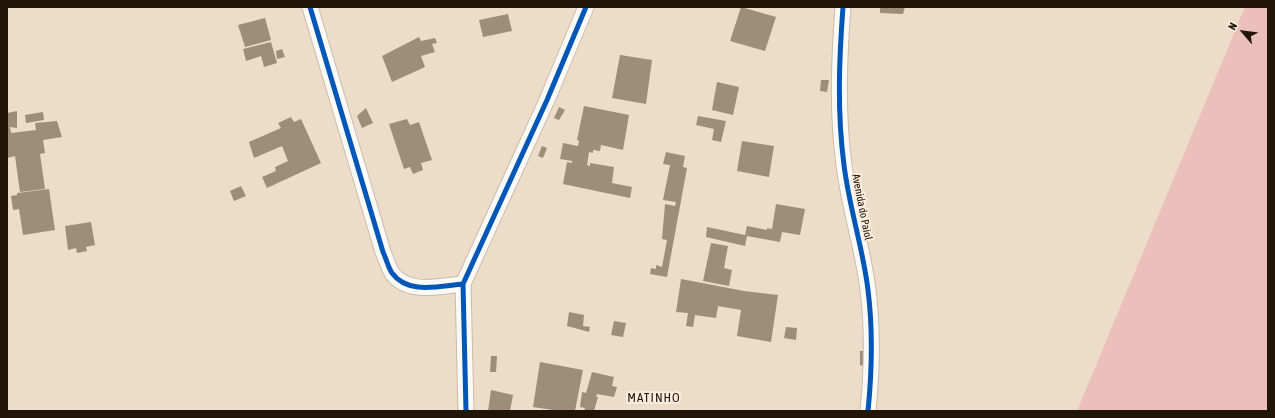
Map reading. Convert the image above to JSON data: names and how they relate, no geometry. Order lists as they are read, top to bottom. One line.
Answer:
{"streets":{"street":["Avenida do Paiol"]},"districts":["MATINHO"],"north":"top left"}
